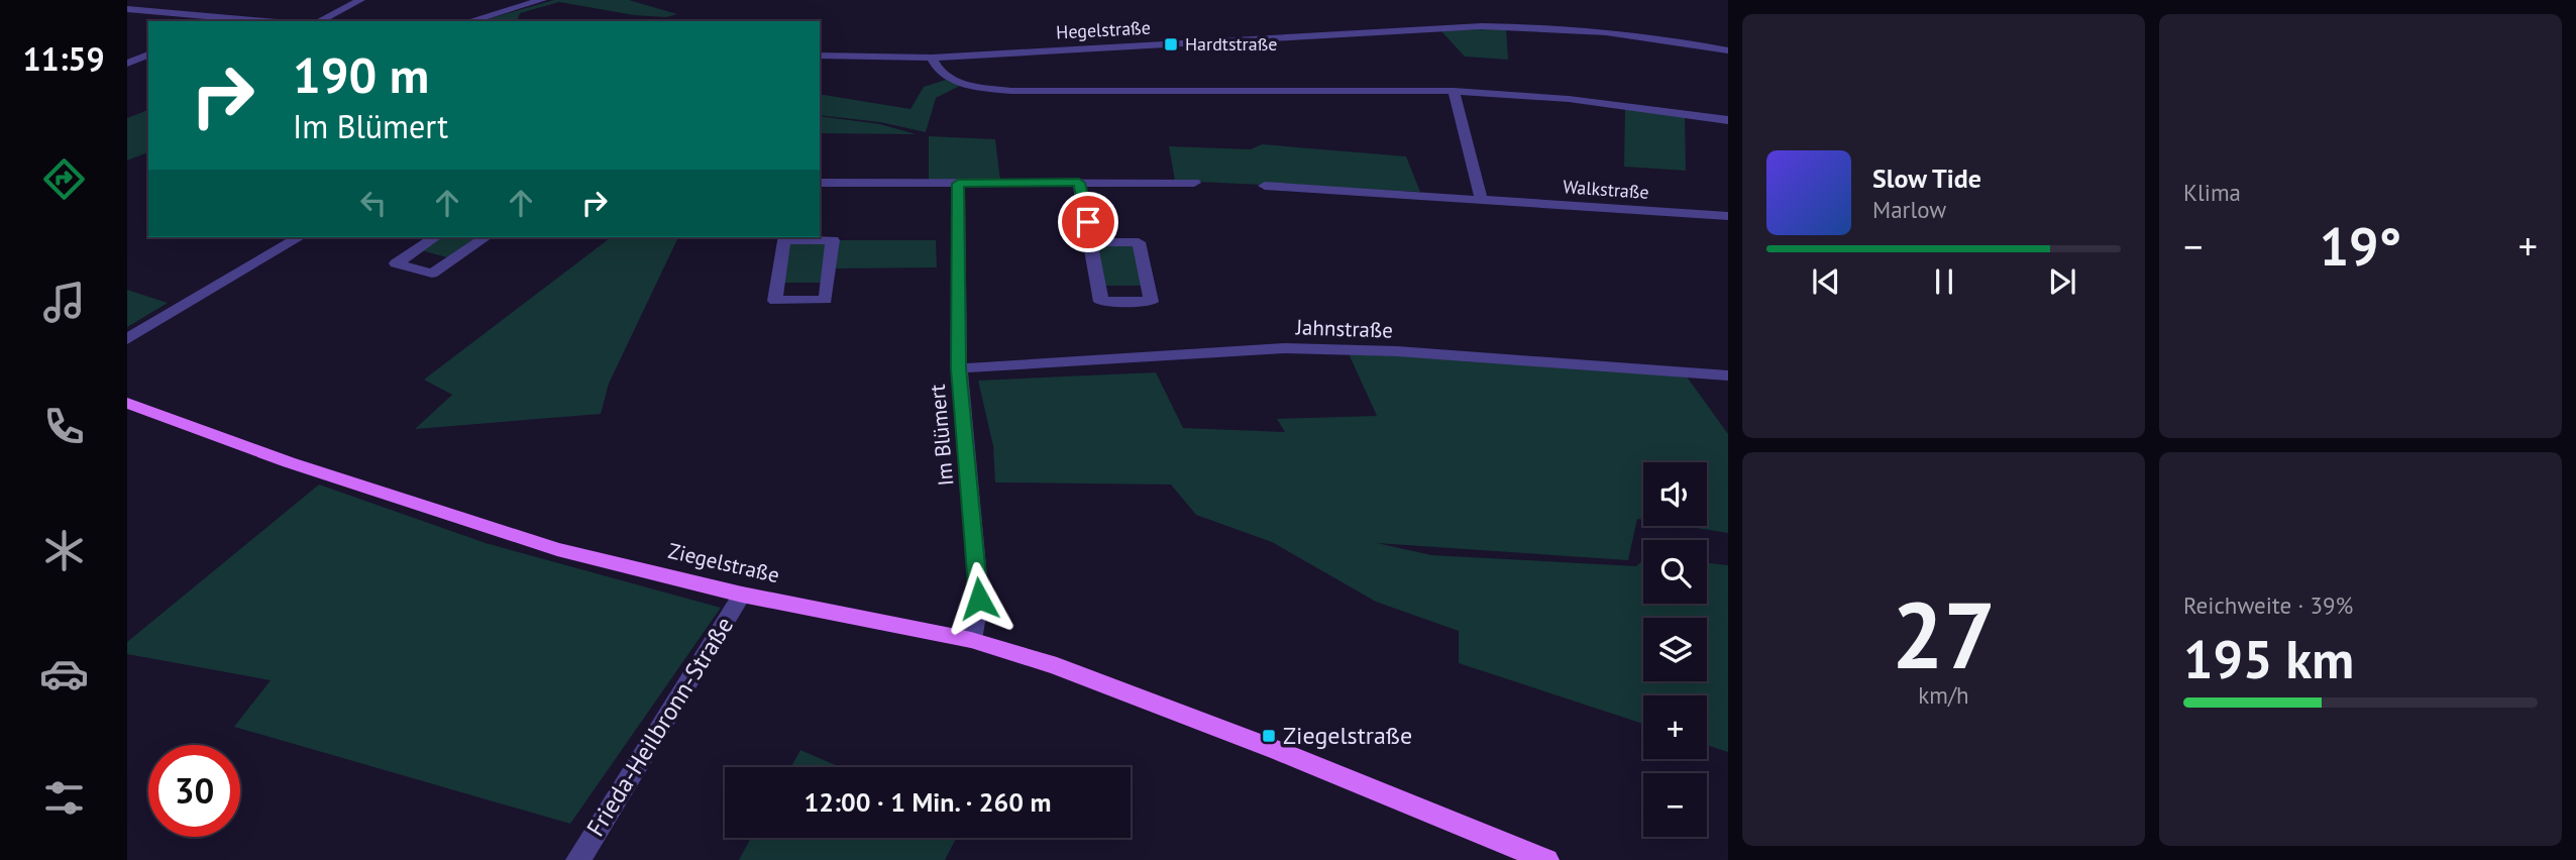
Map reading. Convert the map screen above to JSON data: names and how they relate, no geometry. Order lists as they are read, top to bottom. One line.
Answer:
{"streets":{"main road":["Ziegelstraße"],"street":["Hegelstraße","Walkstraße","Jahnstraße","Im Blümert","Frieda-Heilbronn-Straße"]},"crossings":[["Jahnstraße","Im Blümert"],["Im Blümert","Ziegelstraße"],["Ziegelstraße","Frieda-Heilbronn-Straße"]],"places":{"transit":["Hardtstraße","Ziegelstraße"]},"page":{"tabs":"11:59","tile":["Klima",["27","km/h"],["Reichweite · 39%","195 km"]],"turn":["190 m","Im Blümert"],"song":["Slow Tide","Marlow"],"heat":["−","19°","+"],"map_buttons":["+","−"],"limit":"30","trip":"12:00 · 1 Min. · 260 m"}}
